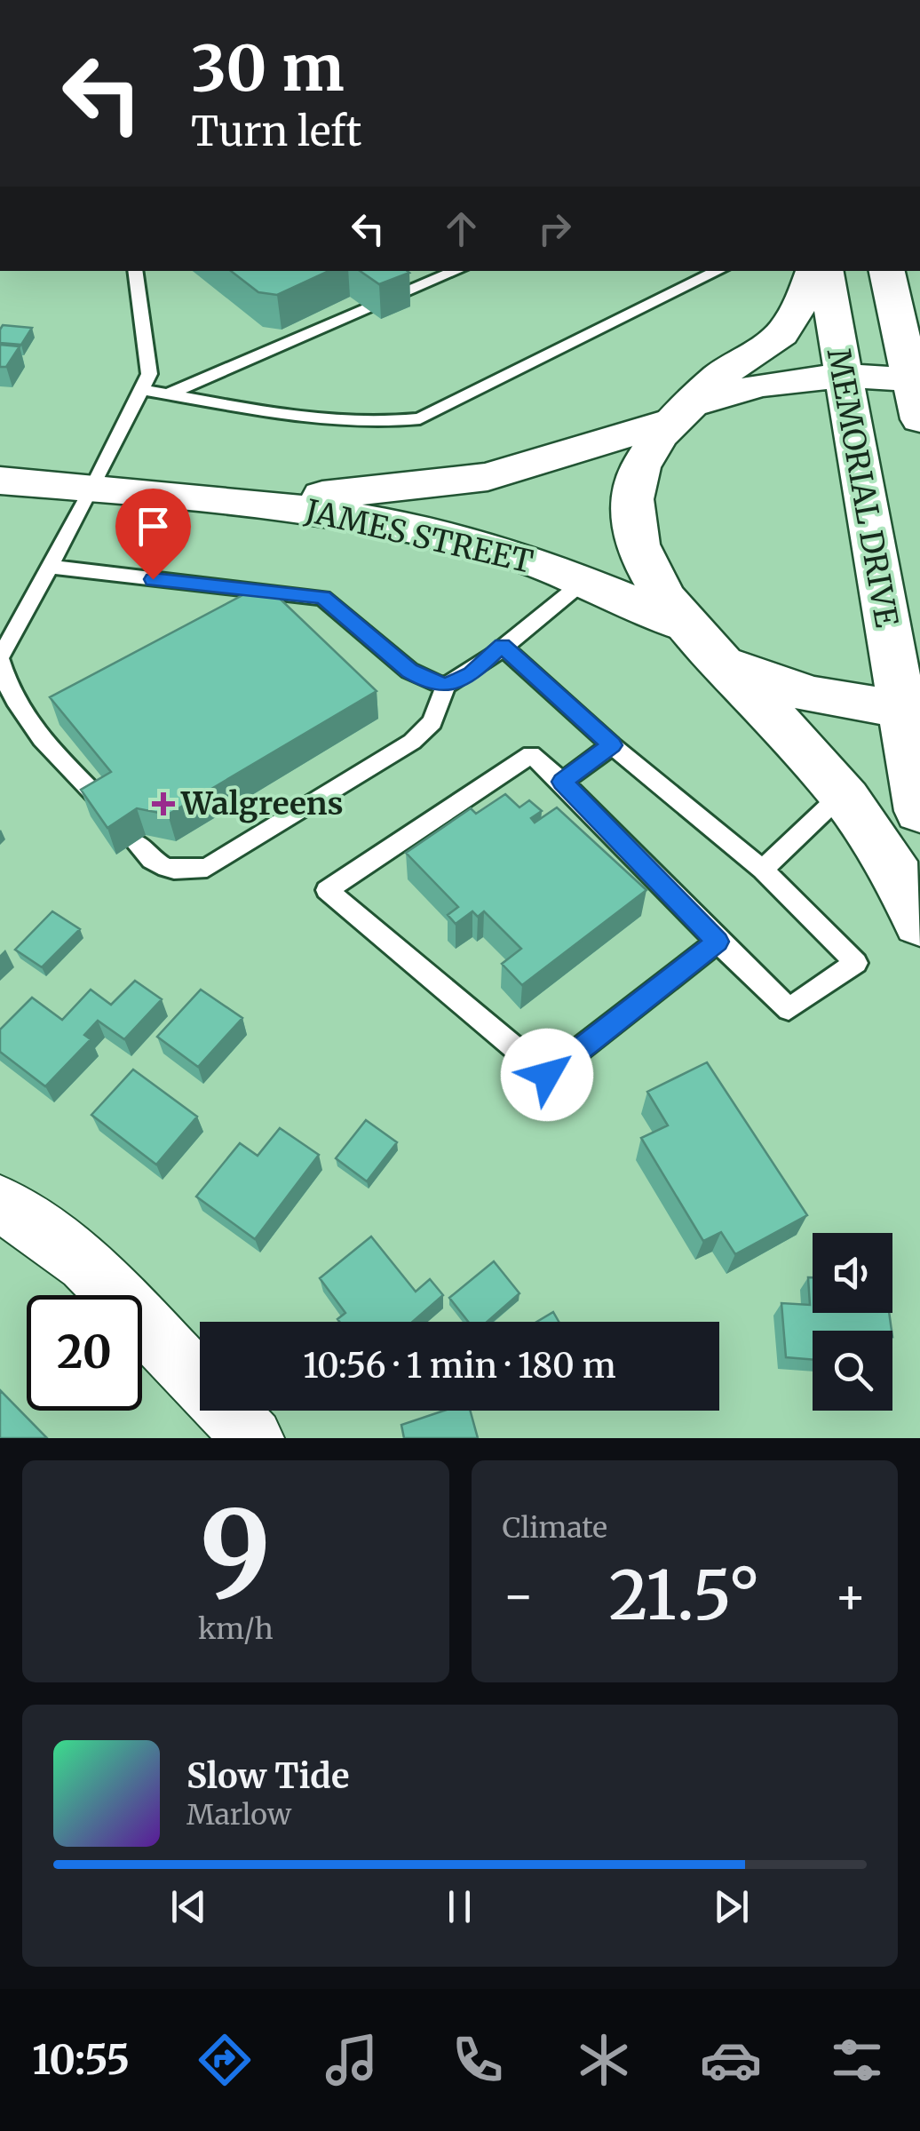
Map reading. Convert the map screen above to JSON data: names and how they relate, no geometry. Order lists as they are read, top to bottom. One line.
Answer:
{"streets":{"main road":["MEMORIAL DRIVE","JAMES STREET"]},"crossings":[["MEMORIAL DRIVE","JAMES STREET"]],"places":{"health":["Walgreens"]},"page":{"turn":["30 m","Turn left"],"limit":"20","trip":"10:56 · 1 min · 180 m","tile":[["9","km/h"],"Climate"],"heat":["−","21.5°","+"],"song":["Slow Tide","Marlow"],"tabs":"10:55"}}
